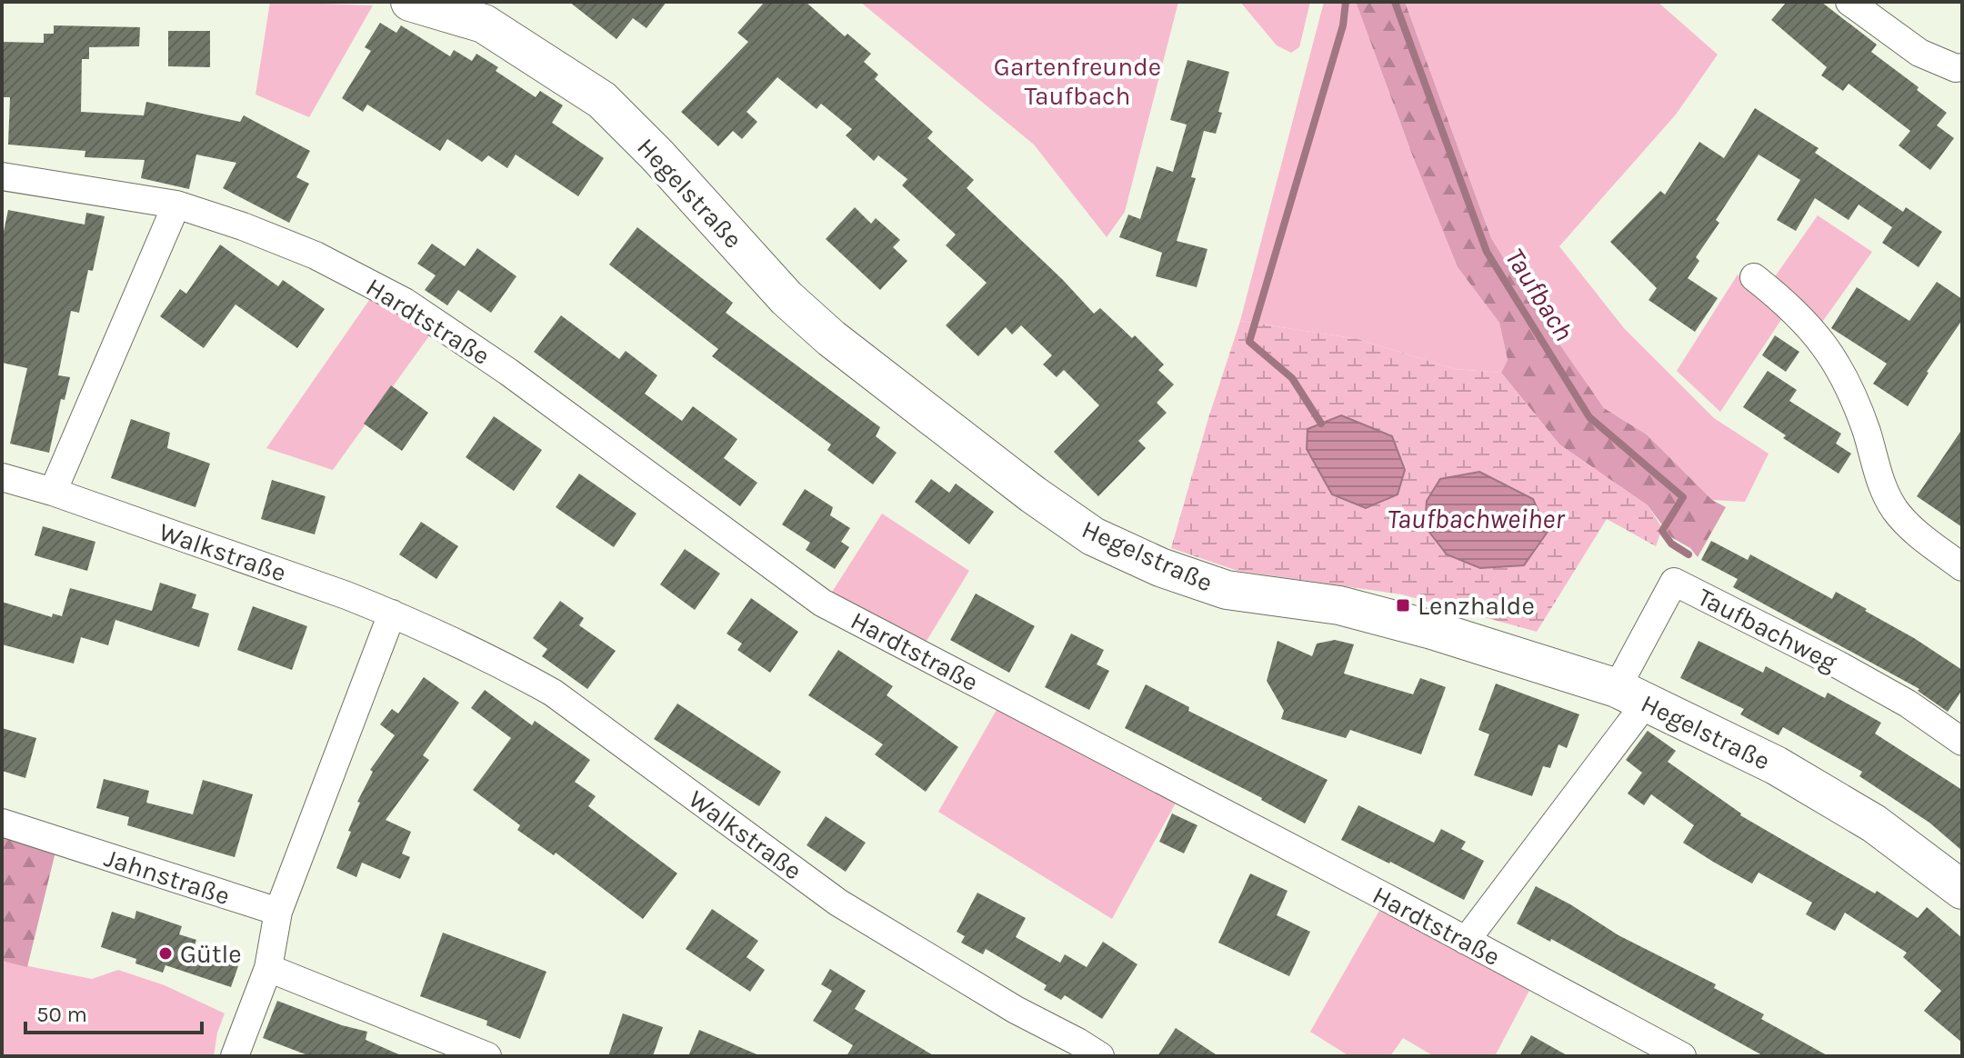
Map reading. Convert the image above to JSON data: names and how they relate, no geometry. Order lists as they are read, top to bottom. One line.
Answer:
{"streets":{"street":["Hegelstraße","Hardtstraße","Walkstraße","Taufbachweg","Jahnstraße"]},"crossings":[["Hegelstraße","Taufbachweg"]],"water":["Taufbach","Taufbachweiher"],"parks":["Gartenfreunde Taufbach"],"places":{"transit":["Lenzhalde"],"other":["Gütle"]},"scale_bar":"50 m"}
